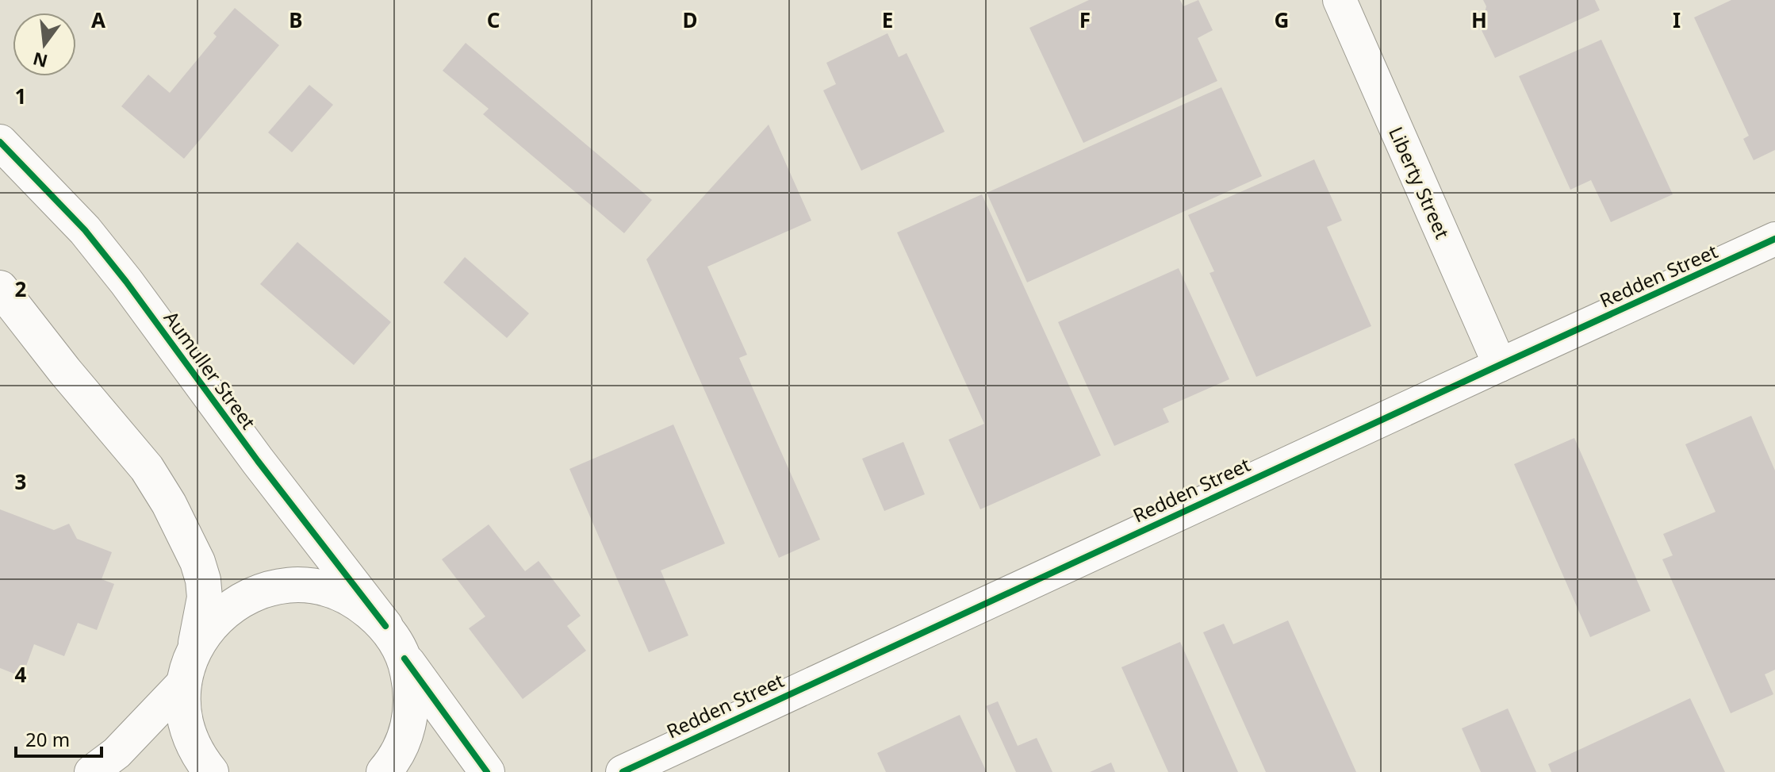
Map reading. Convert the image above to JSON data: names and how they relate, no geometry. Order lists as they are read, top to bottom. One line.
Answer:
{"streets":{"street":["Liberty Street","Redden Street","Aumuller Street"]},"crossings":[["Liberty Street","Redden Street"]],"scale_bar":"20 m","north":"bottom","grid":{"columns":["A","B","C","D","E","F","G","H","I"],"rows":["1","2","3","4"]}}
